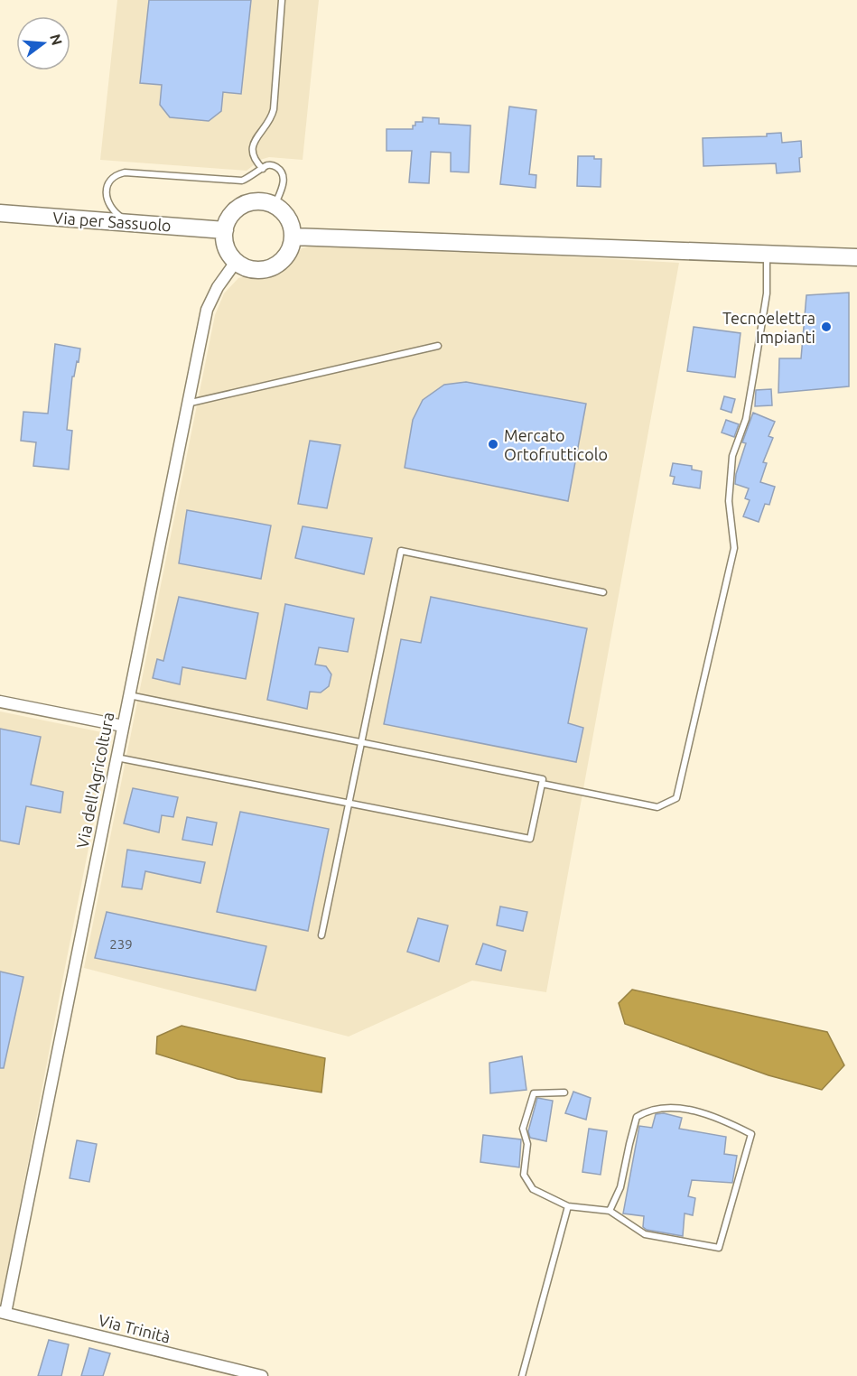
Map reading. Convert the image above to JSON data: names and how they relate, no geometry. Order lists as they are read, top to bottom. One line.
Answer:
{"streets":{"main road":["Via per Sassuolo"],"street":["Via dell'Agricoltura","Via Trinità"]},"crossings":[["Via per Sassuolo","Via dell'Agricoltura"],["Via dell'Agricoltura","Via Trinità"]],"places":["Tecnoelettra Impianti","Mercato Ortofrutticolo"],"house_numbers":["239"],"north":"right"}
